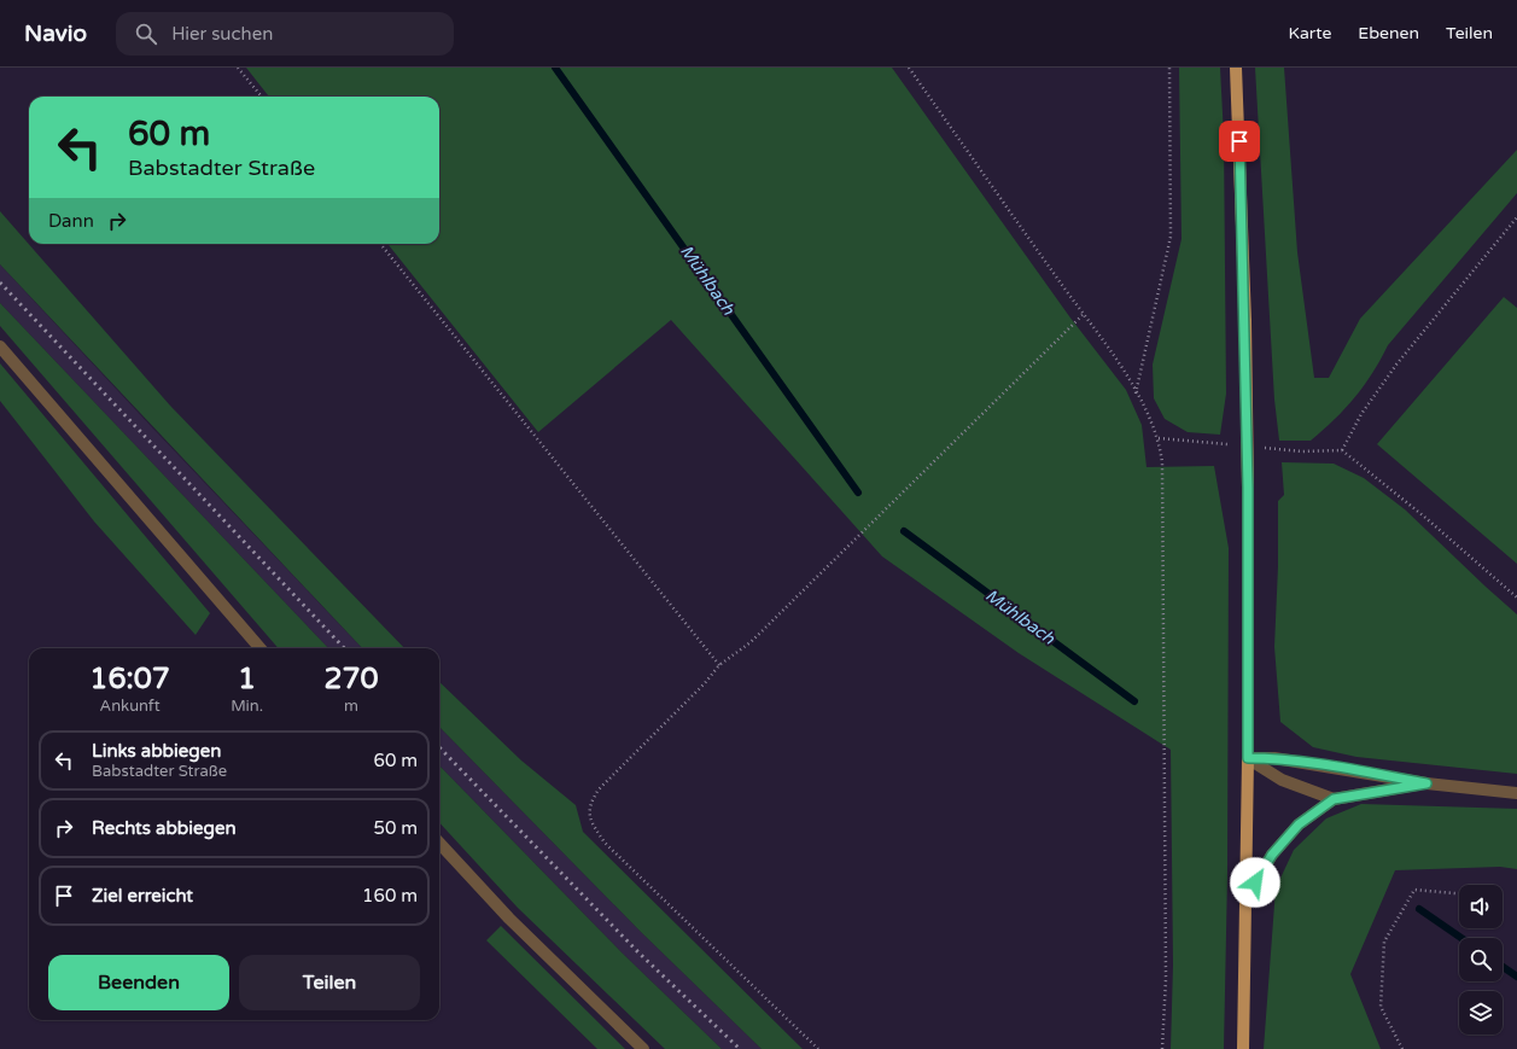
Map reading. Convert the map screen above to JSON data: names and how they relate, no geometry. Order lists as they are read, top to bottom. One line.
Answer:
{"water":["Mühlbach"],"page":{"header":"Navio","search":"Hier suchen","nav":["Karte","Ebenen","Teilen"],"turn":["60 m","Babstadter Straße"],"then":"Dann","eta":["16:07","Ankunft","1","Min.","270","m"],"list":[{"name":"Links abbiegen","note":"Babstadter Straße","value":"60 m"},{"name":"Rechts abbiegen","value":"50 m"},{"name":"Ziel erreicht","value":"160 m"}],"buttons":["Beenden","Teilen"]}}
